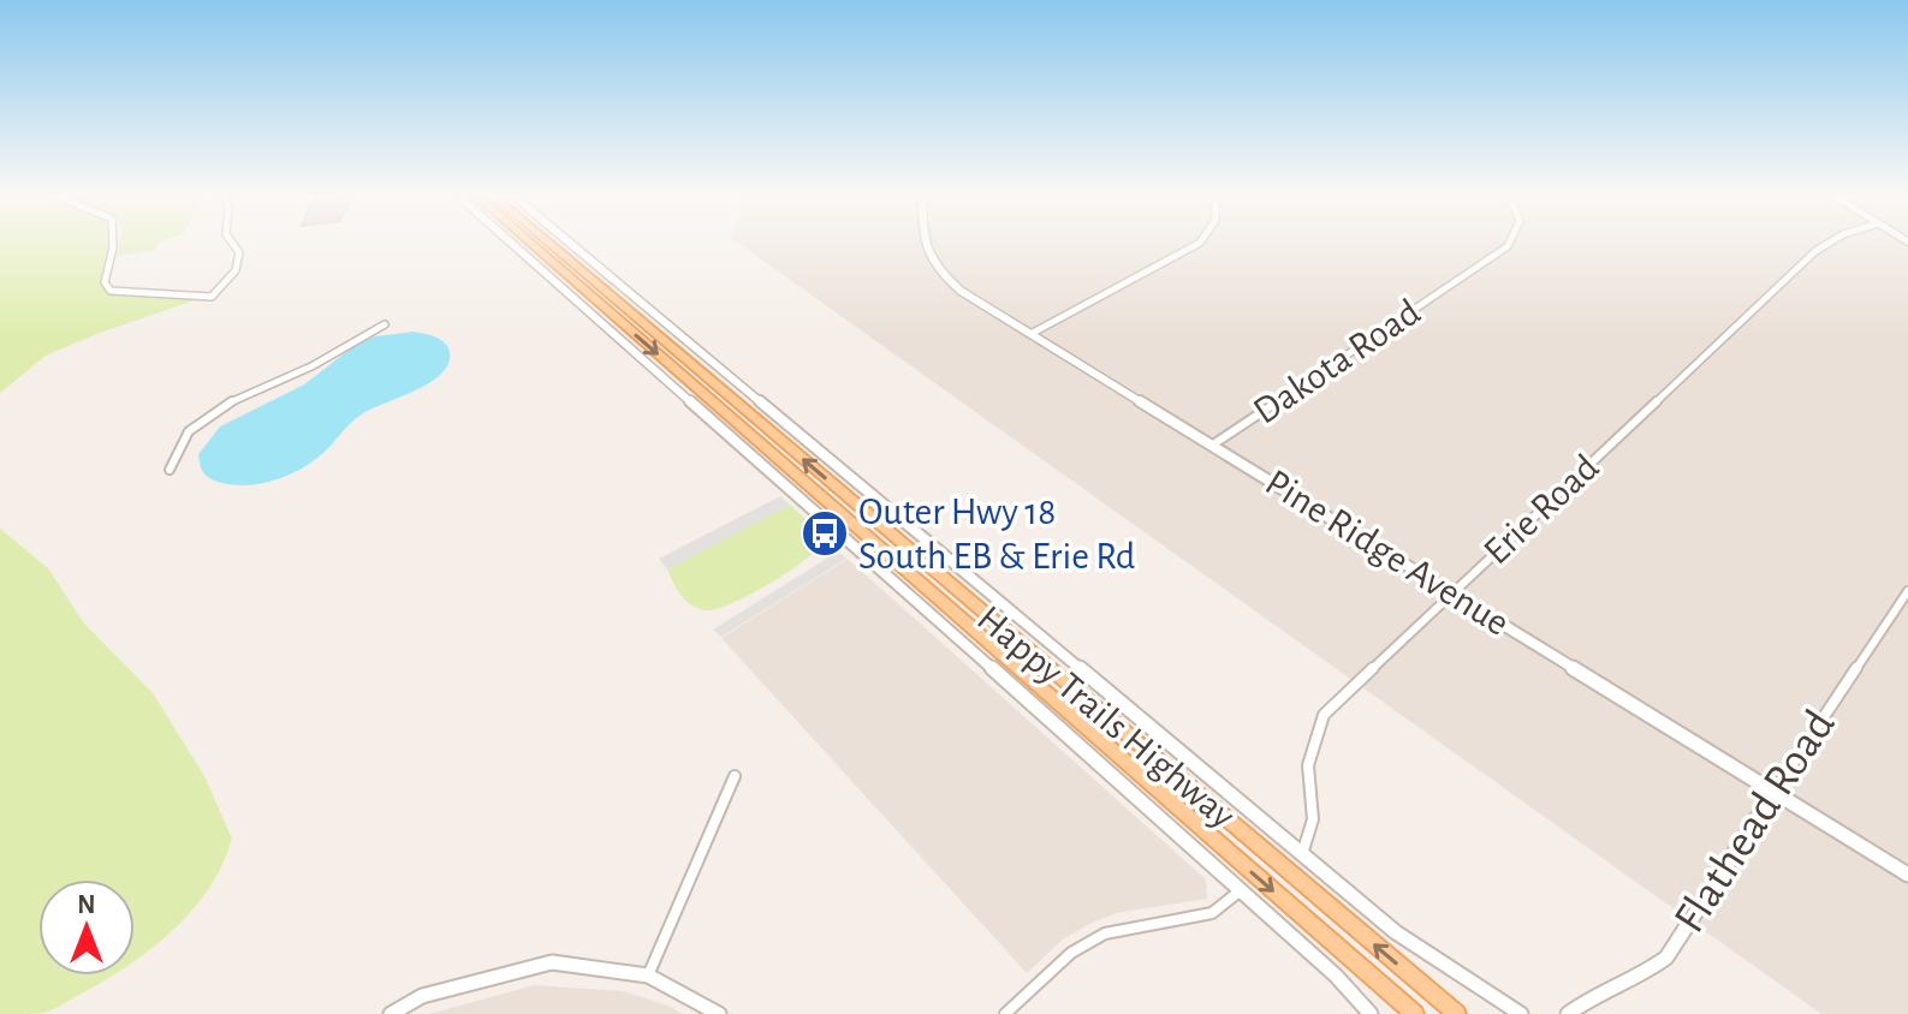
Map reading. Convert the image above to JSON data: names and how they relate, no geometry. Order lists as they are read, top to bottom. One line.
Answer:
{"streets":{"main road":["Happy Trails Highway"],"street":["Dakota Road","Erie Road","Pine Ridge Avenue","Flathead Road"]},"crossings":[["Dakota Road","Pine Ridge Avenue"],["Erie Road","Pine Ridge Avenue"],["Pine Ridge Avenue","Flathead Road"]],"places":{"bus stop":["Outer Hwy 18 South EB & Erie Rd"]},"north":"top"}
